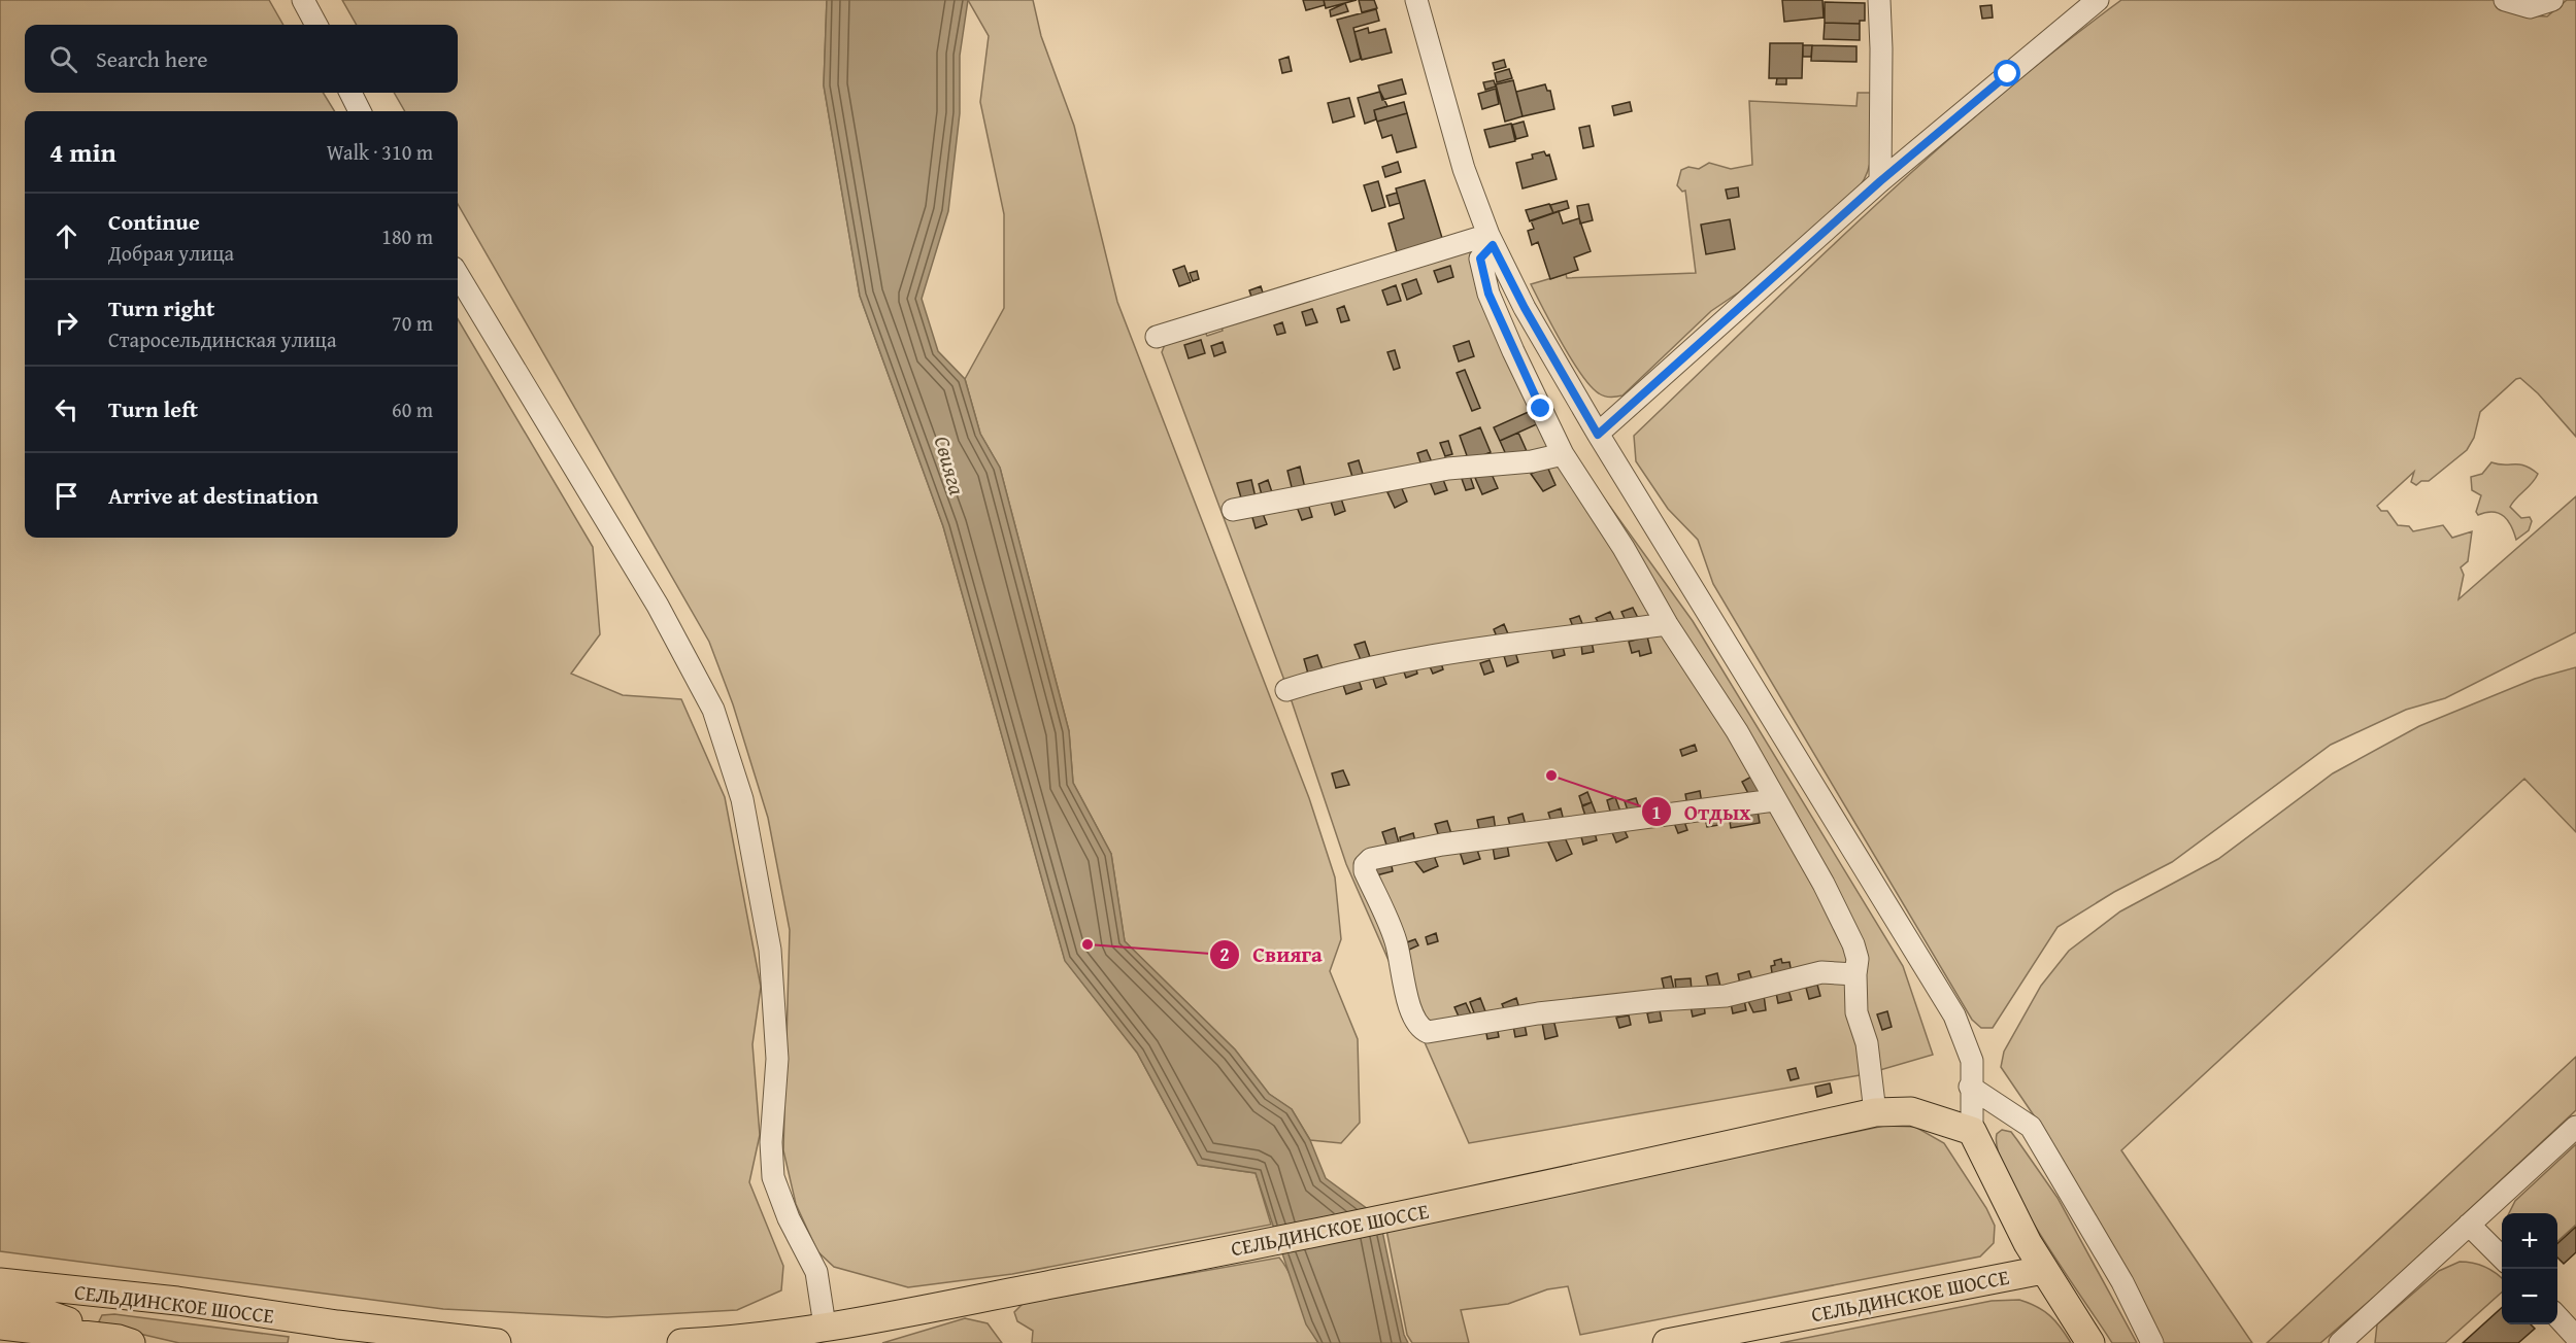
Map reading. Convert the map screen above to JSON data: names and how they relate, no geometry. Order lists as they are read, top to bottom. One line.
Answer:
{"streets":{"main road":["СЕЛЬДИНСКОЕ ШОССЕ"]},"water":["Свияга"],"places":["Отдых","Свияга"],"page":{"search":"Search here","heading":["4 min","Walk · 310 m"],"list":[["Continue","Добрая улица","180 m"],["Turn right","Старосельдинская улица","70 m"],["Turn left","60 m"],"Arrive at destination"],"map_buttons":["+","−"]}}
